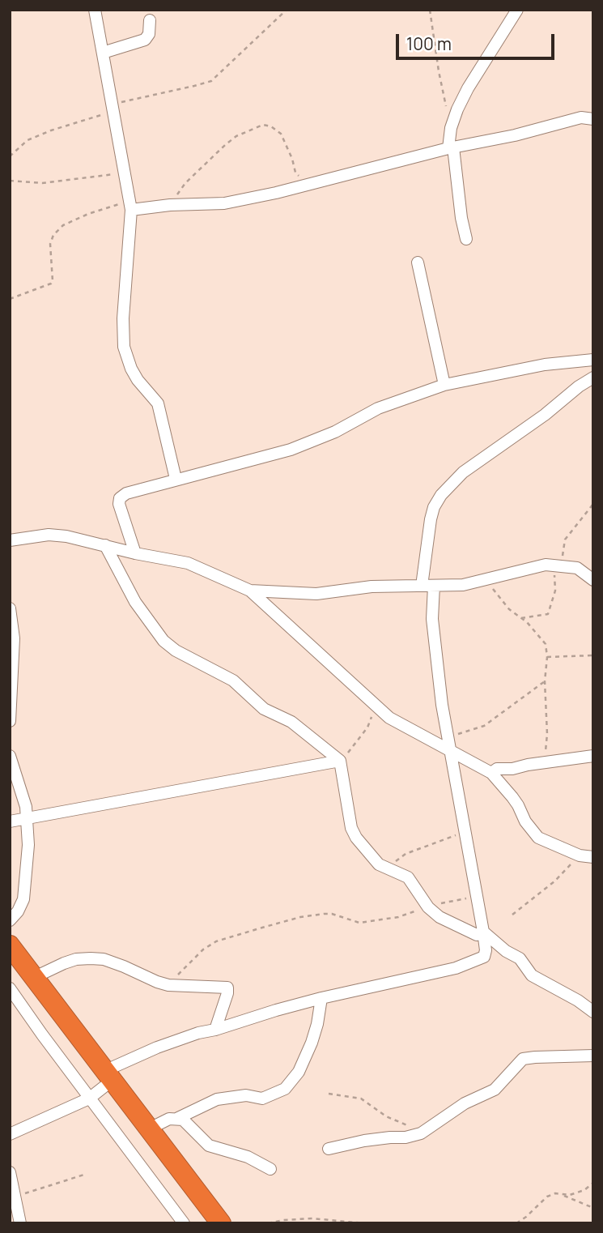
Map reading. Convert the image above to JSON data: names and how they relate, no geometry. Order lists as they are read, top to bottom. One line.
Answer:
{"scale_bar":"100 m"}
